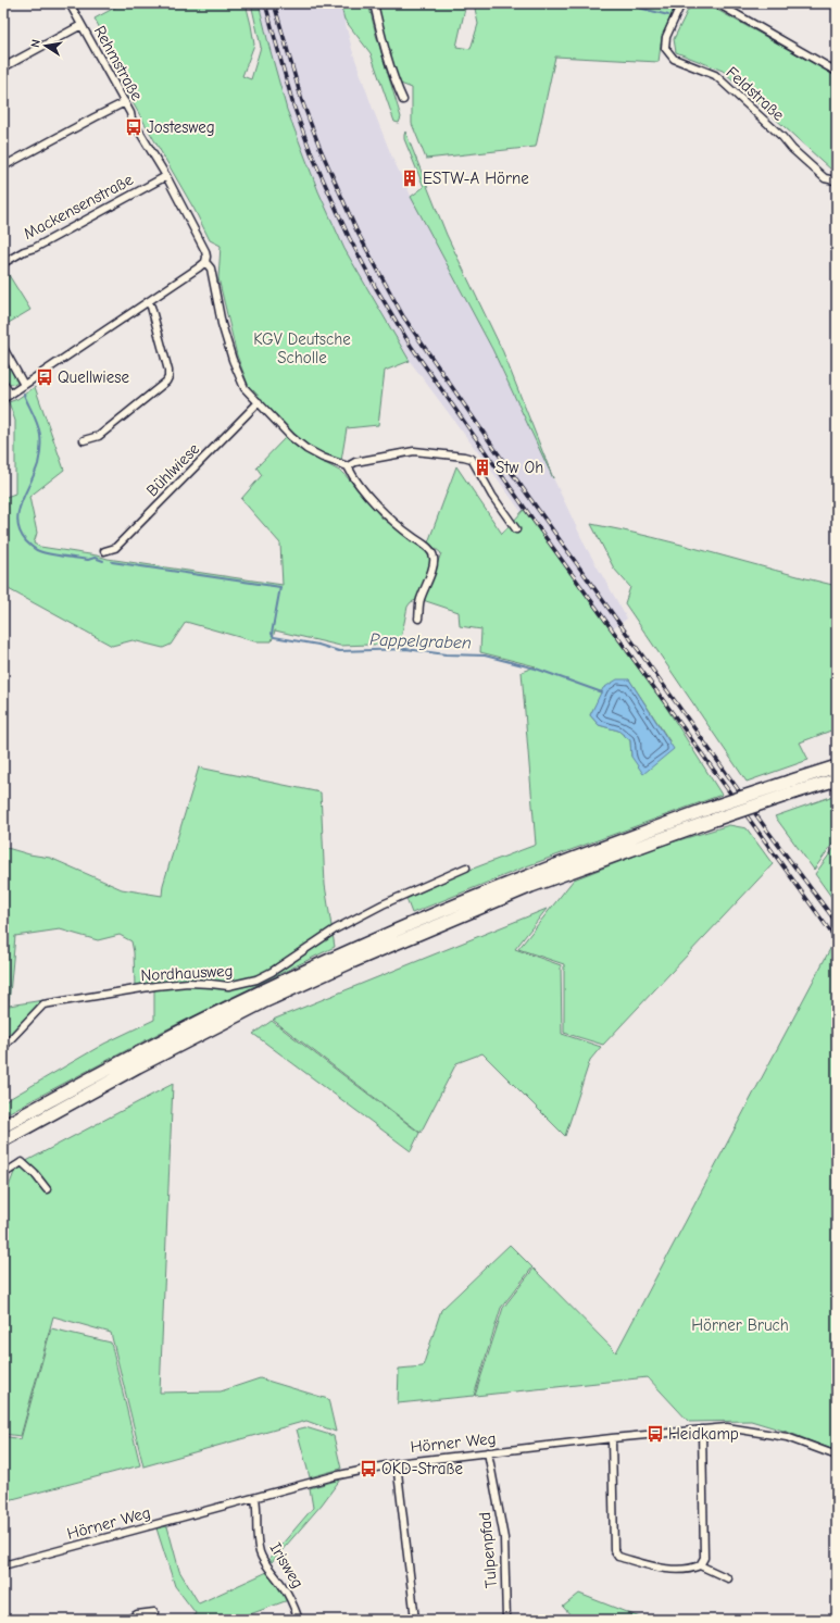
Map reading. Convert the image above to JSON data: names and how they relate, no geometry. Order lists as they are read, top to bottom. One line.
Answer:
{"streets":{"street":["Rehmstraße","Feldstraße","Mackensenstraße","Bühlwiese","Nordhausweg","Hörner Weg","Tulpenpfad","Irisweg"]},"crossings":[["Rehmstraße","Mackensenstraße"],["Hörner Weg","Tulpenpfad"],["Hörner Weg","Irisweg"]],"water":["Pappelgraben"],"parks":["KGV Deutsche Scholle","Hörner Bruch"],"places":{"bus stop":["Jostesweg","Quellwiese","Heidkamp","OKD-Straße"],"building":["ESTW-A Hörne","Stw Oh"]},"north":"left"}
